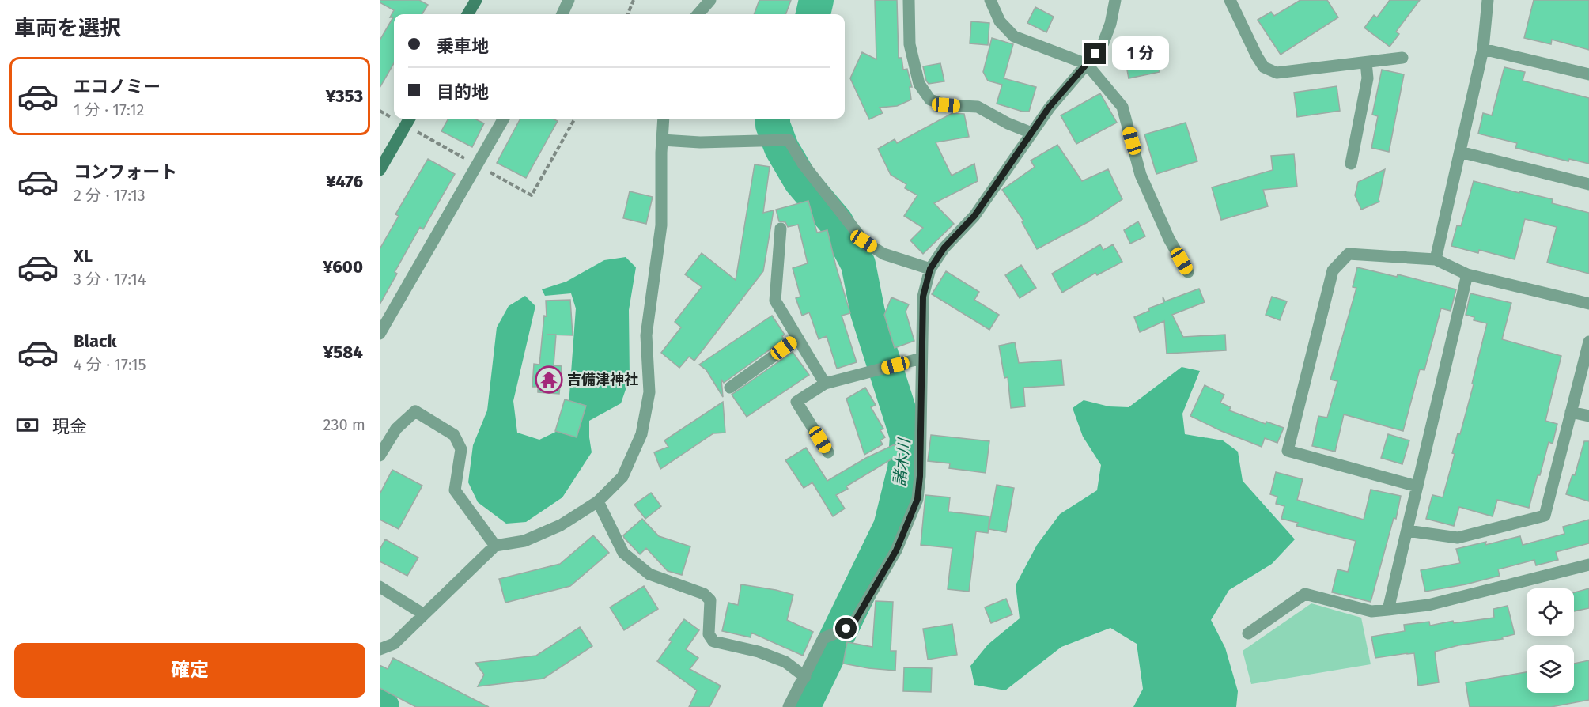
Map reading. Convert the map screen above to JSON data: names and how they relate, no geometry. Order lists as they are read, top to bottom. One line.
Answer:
{"water":["諸木川"],"places":{"temple":["吉備津神社"]},"page":{"heading":"車両を選択","banner":["乗車地","目的地"],"bubble":"1 分","list":[{"name":"エコノミー","note":"1 分 · 17:12","value":"¥353"},{"name":"コンフォート","note":"2 分 · 17:13","value":"¥476"},{"name":"XL","note":"3 分 · 17:14","value":"¥600"},{"name":"Black","note":"4 分 · 17:15","value":"¥584"}],"pay":["現金","230 m"],"buttons":"確定"}}
